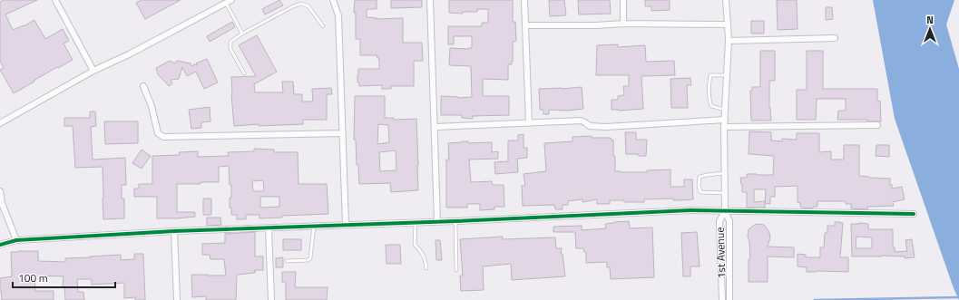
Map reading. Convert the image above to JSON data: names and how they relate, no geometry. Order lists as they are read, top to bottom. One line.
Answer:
{"streets":{"street":["1st Avenue"]},"scale_bar":"100 m","north":"top"}
